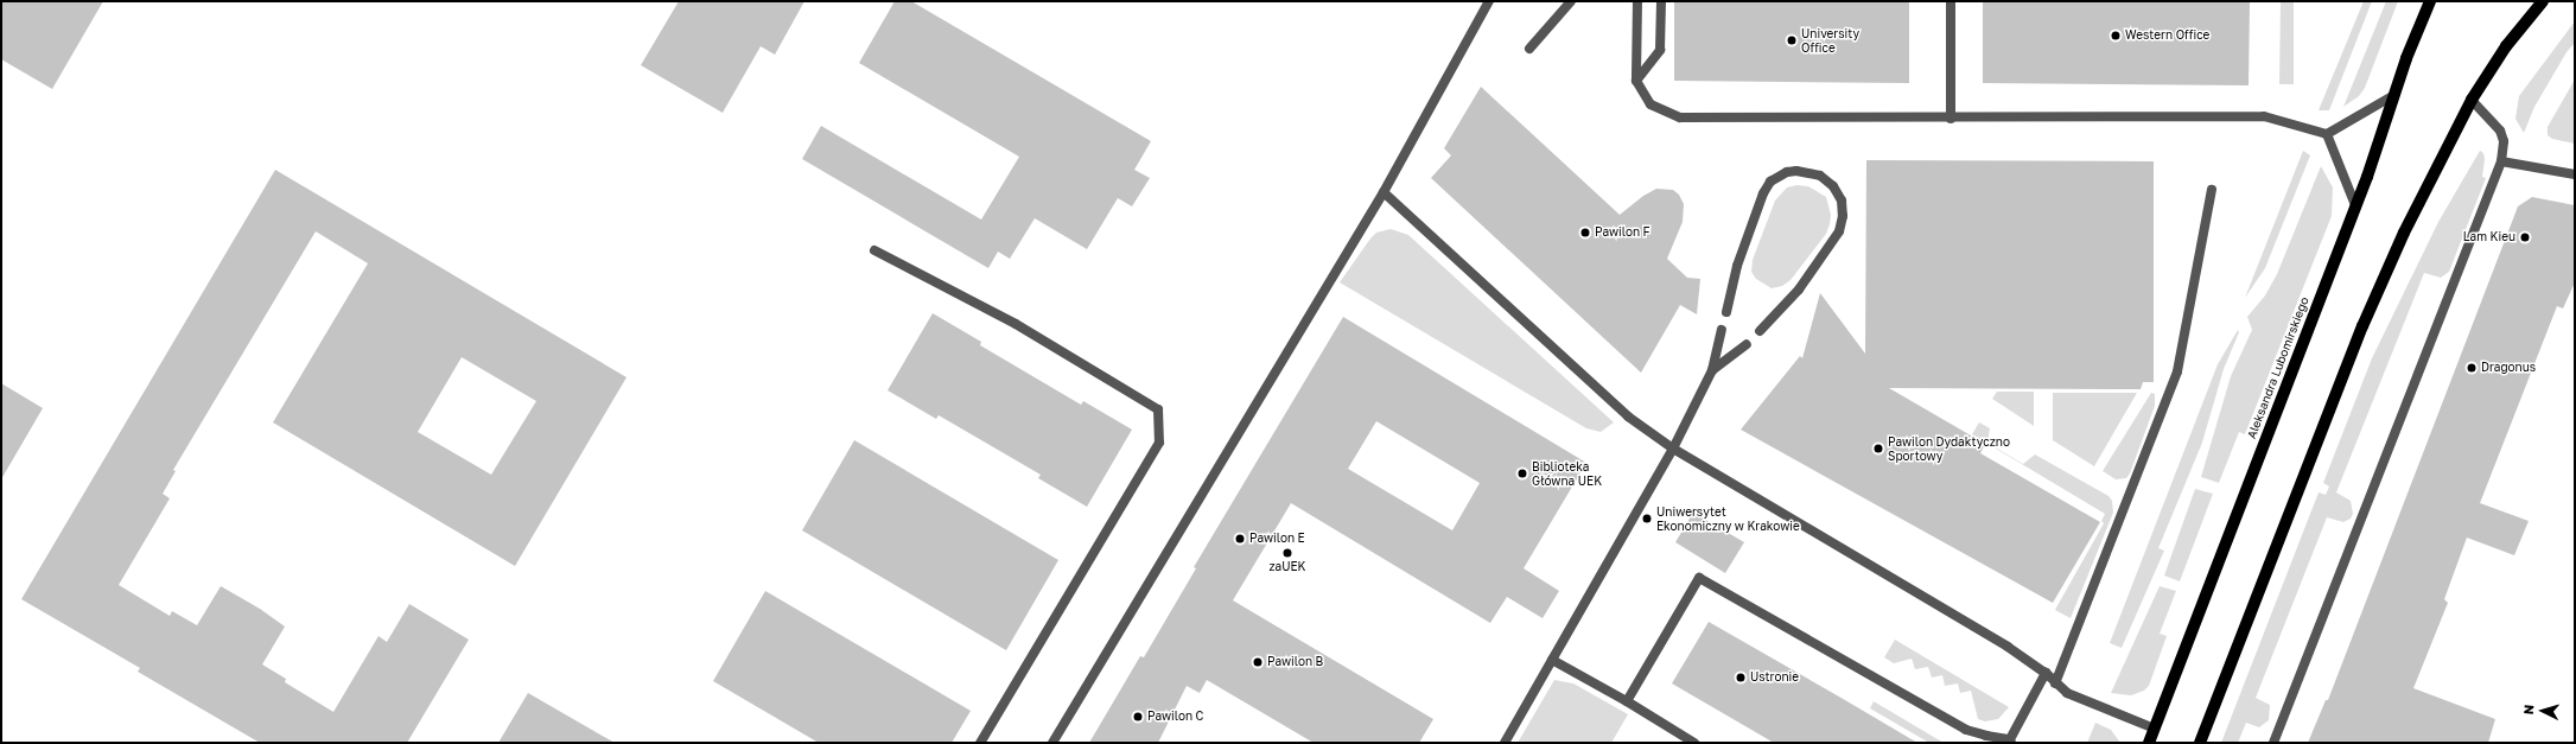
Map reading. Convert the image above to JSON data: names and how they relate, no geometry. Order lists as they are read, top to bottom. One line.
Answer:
{"streets":{"main road":["Aleksandra Lubomirskiego"]},"places":["Western Office","University Office","Pawilon F","Lam Kieu","Dragonus","Pawilon Dydaktyczno Sportowy","Biblioteka Główna UEK","Uniwersytet Ekonomiczny w Krakowie","Pawilon E","zaUEK","Pawilon B","Ustronie","Pawilon C"],"north":"left"}
